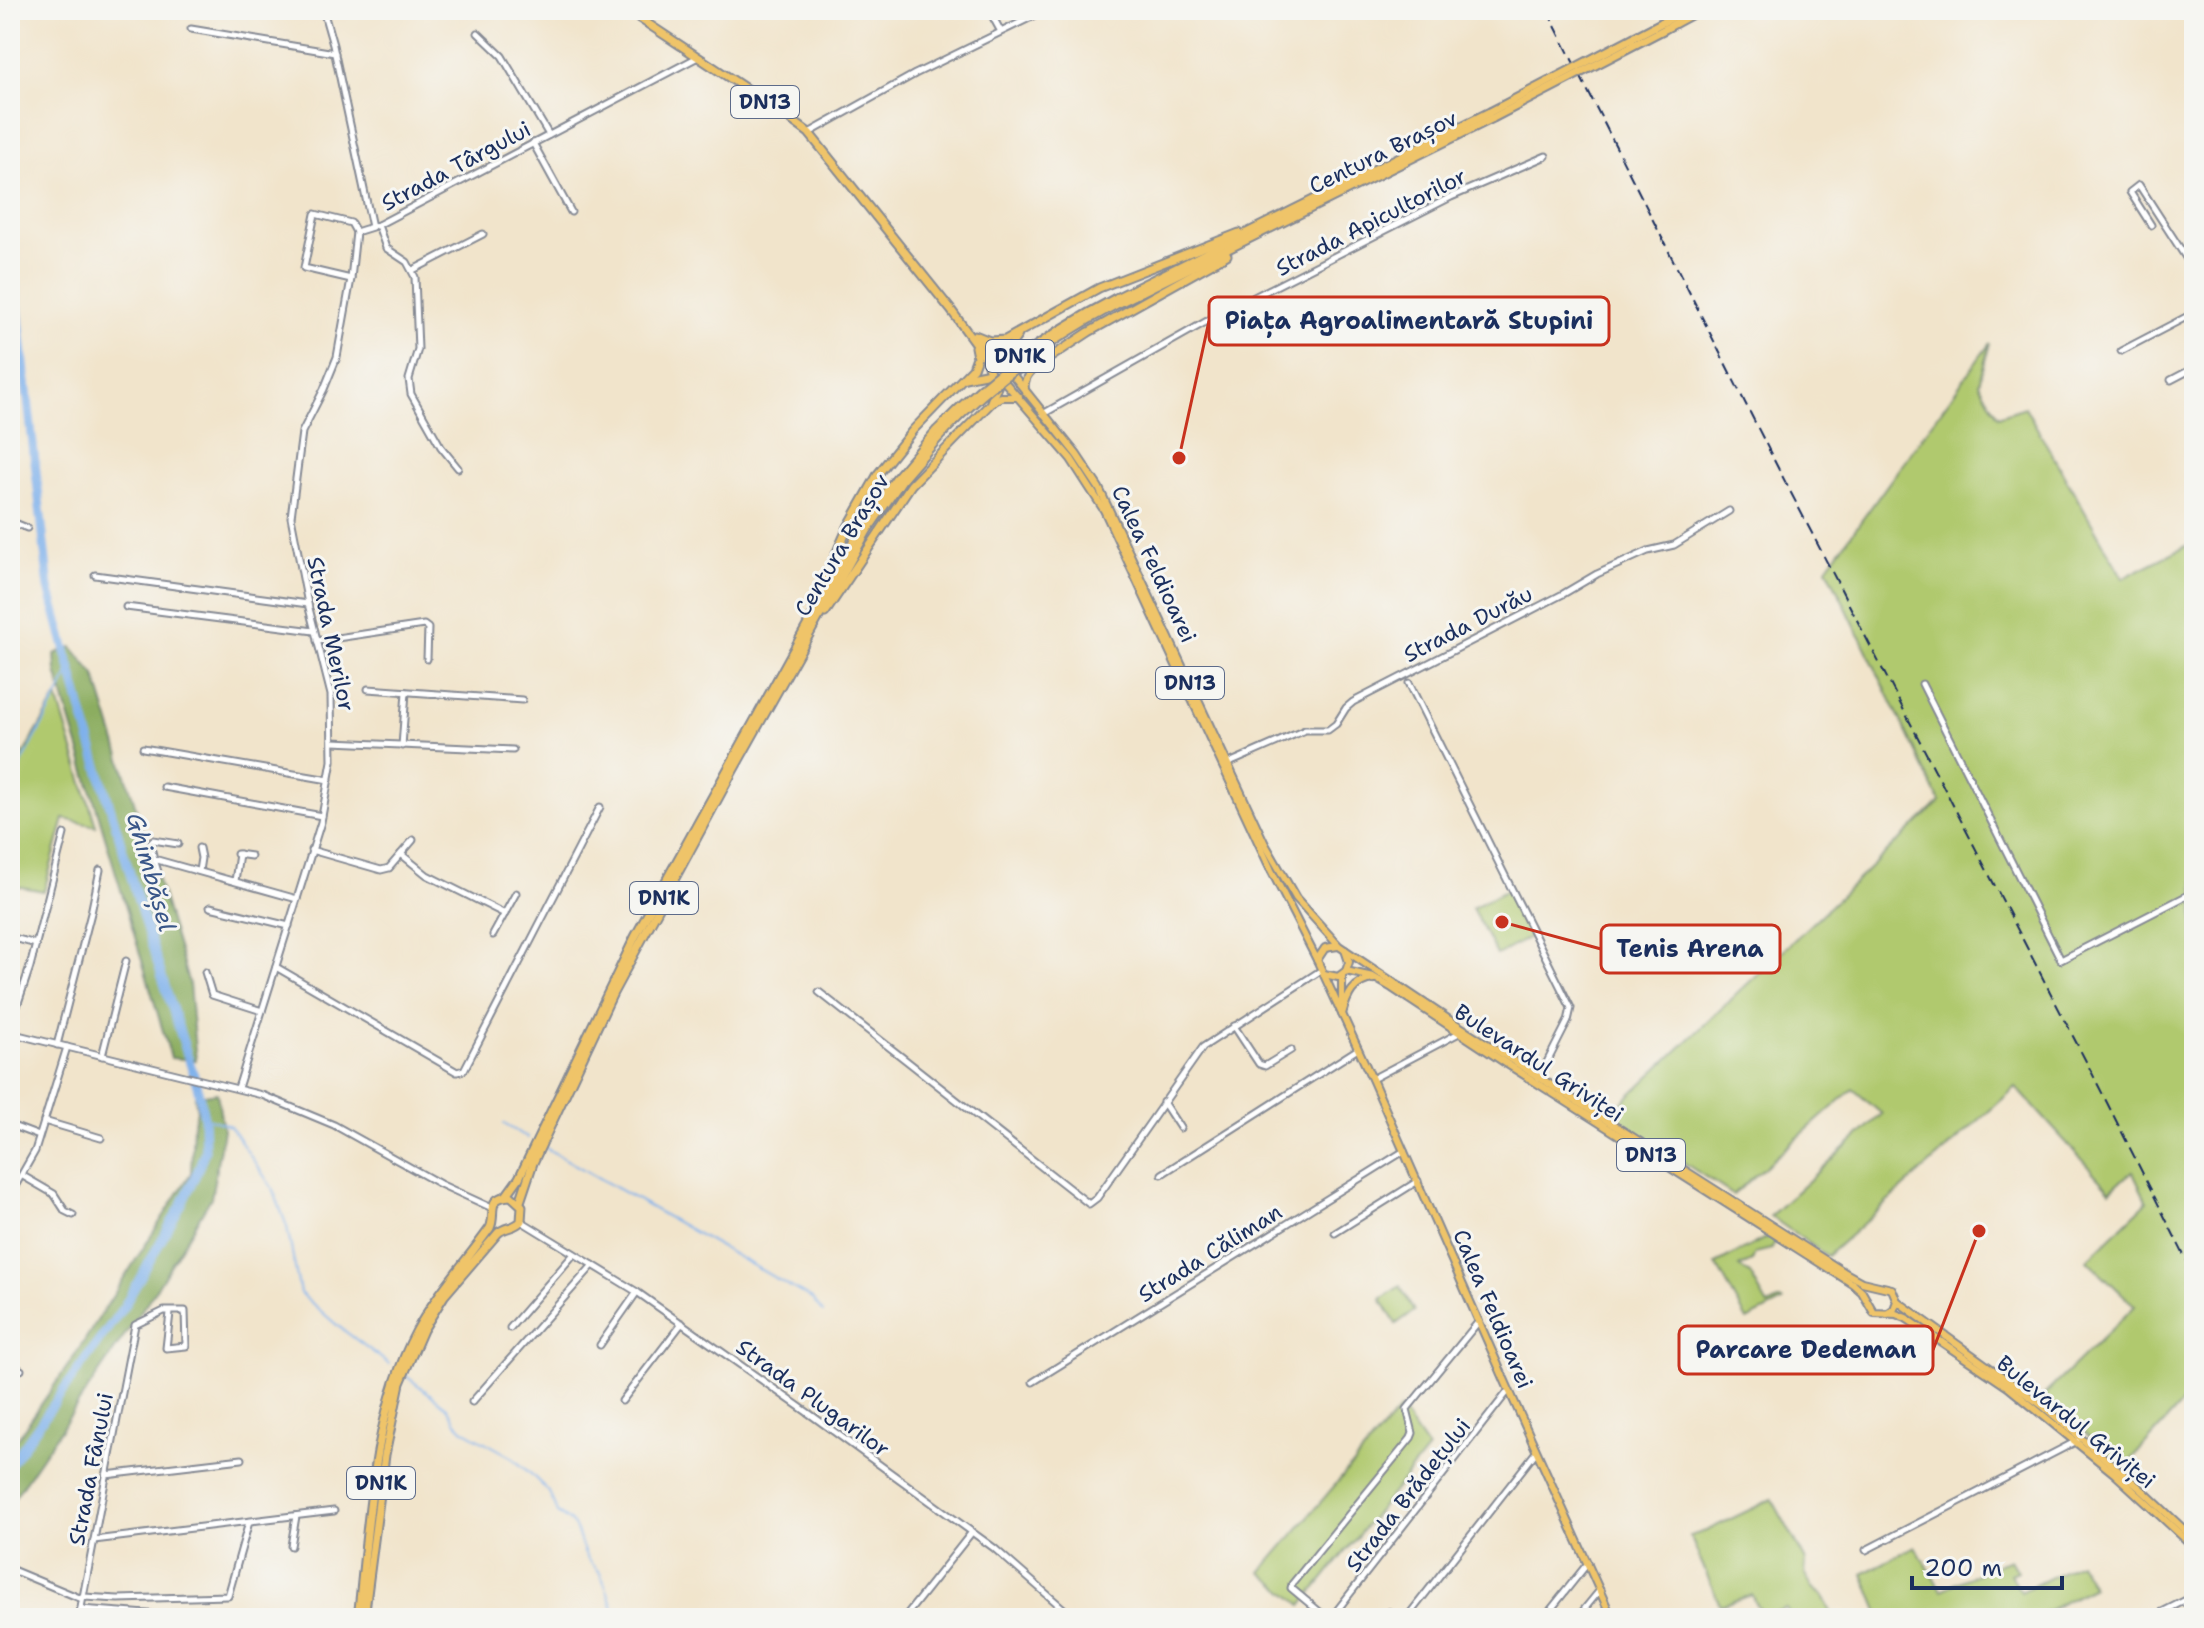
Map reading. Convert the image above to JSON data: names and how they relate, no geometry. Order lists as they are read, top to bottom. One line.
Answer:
{"streets":{"highway":["DN13","Centura Brașov","DN1K"],"main road":["Calea Feldioarei","Bulevardul Griviței"],"street":["Strada Târgului","Strada Apicultorilor","Strada Durău","Strada Merilor","Strada Căliman","Strada Plugarilor","Strada Fânului","Strada Brădețului"]},"crossings":[["DN13","Strada Târgului"],["DN13","Calea Feldioarei"],["DN13","Bulevardul Griviței"],["Centura Brașov","DN1K"],["Centura Brașov","Strada Plugarilor"],["Strada Apicultorilor","Calea Feldioarei"],["DN1K","Strada Plugarilor"],["Calea Feldioarei","Strada Durău"],["Calea Feldioarei","Bulevardul Griviței"],["Calea Feldioarei","Strada Căliman"],["Calea Feldioarei","Strada Brădețului"]],"water":["Ghimbășel"],"places":["Piața Agroalimentară Stupini","Tenis Arena","Parcare Dedeman"],"scale_bar":"200 m"}
